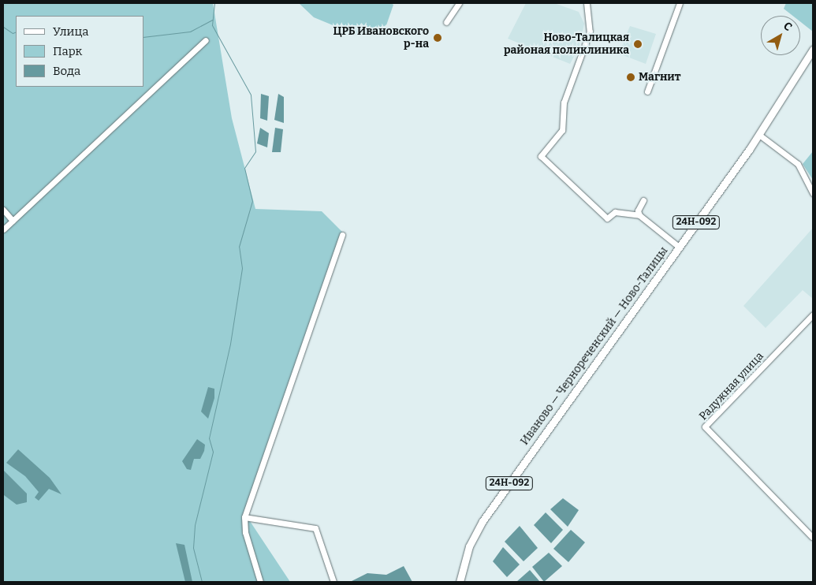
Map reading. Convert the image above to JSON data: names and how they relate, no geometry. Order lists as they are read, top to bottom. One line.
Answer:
{"streets":{"main road":["24Н-092","Иваново — Чернореченский — Ново-Талицы"],"street":["Радужная улица"]},"places":["ЦРБ Ивановского р-на","Ново-Талицкая районая поликлиника","Магнит"],"legend":["Улица","Парк","Вода"],"north":"top right"}
